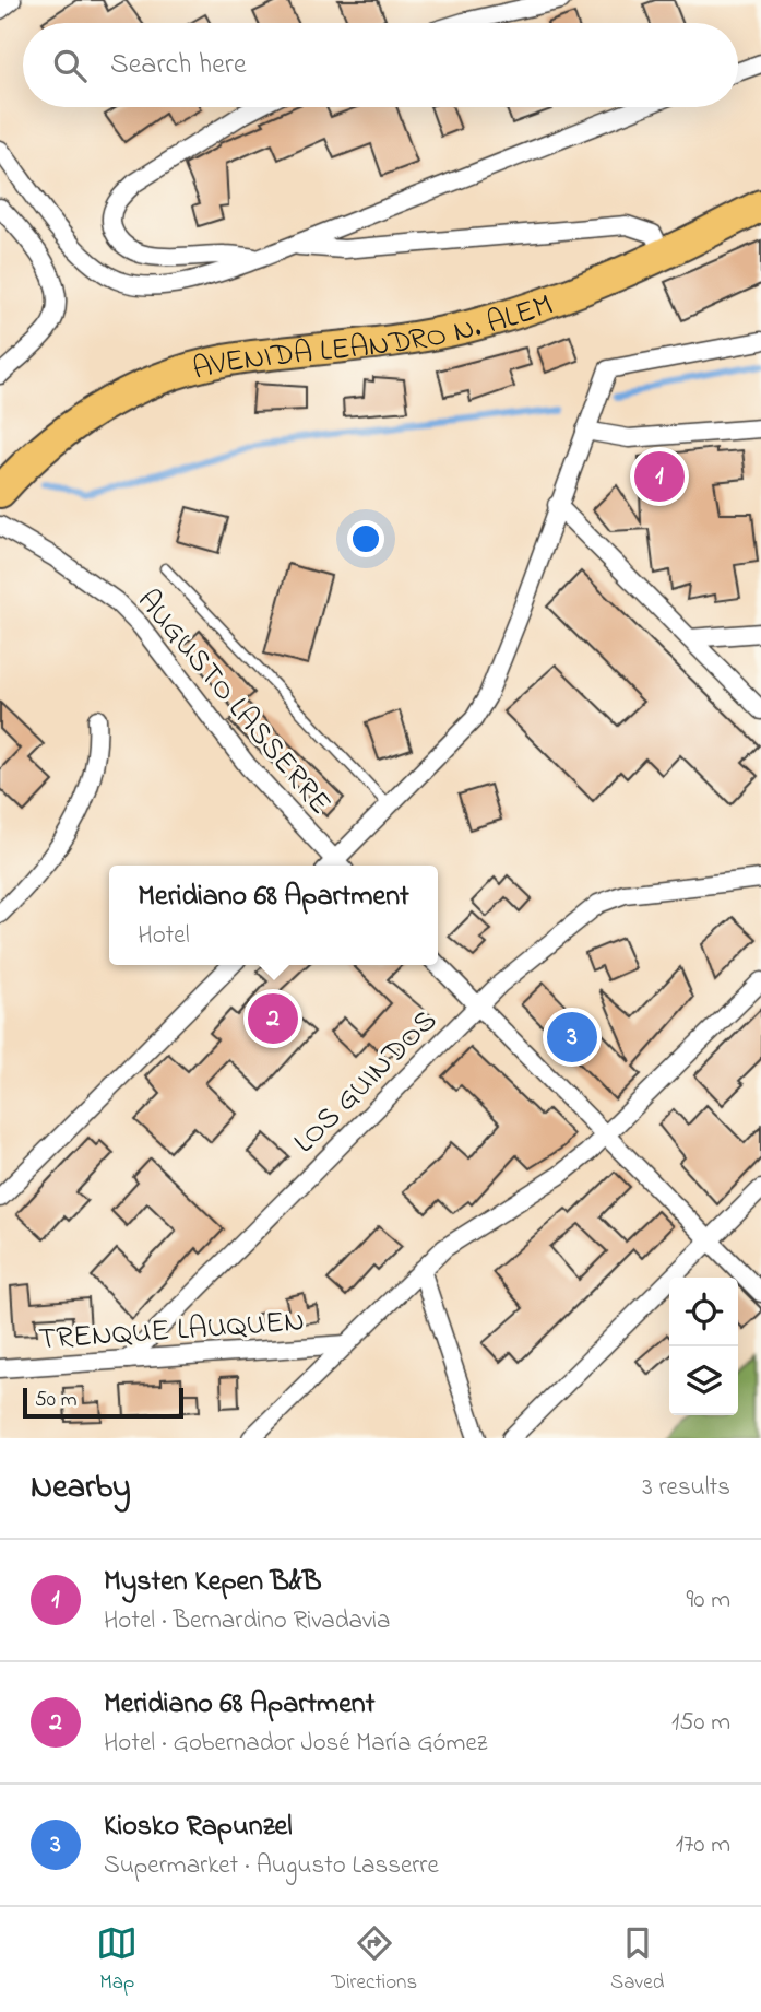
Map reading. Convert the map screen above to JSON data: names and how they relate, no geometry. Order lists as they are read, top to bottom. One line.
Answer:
{"streets":{"highway":["AVENIDA LEANDRO N. ALEM"],"street":["AUGUSTO LASSERRE","LOS GUINDOS","TRENQUE LAUQUEN"]},"crossings":[["LOS GUINDOS","TRENQUE LAUQUEN"]],"scale_bar":"50 m","page":{"search":"Search here","pins":["1","2","3"],"popup":["Meridiano 68 Apartment","Hotel"],"scale":"50 m","heading":["Nearby","3 results"],"list":[{"mark":"1","name":"Mysten Kepen B&B","note":"Hotel · Bernardino Rivadavia","value":"90 m"},{"mark":"2","name":"Meridiano 68 Apartment","note":"Hotel · Gobernador José María Gómez","value":"150 m"},{"mark":"3","name":"Kiosko Rapunzel","note":"Supermarket · Augusto Lasserre","value":"170 m"}],"nav":["Map","Directions","Saved"]}}
